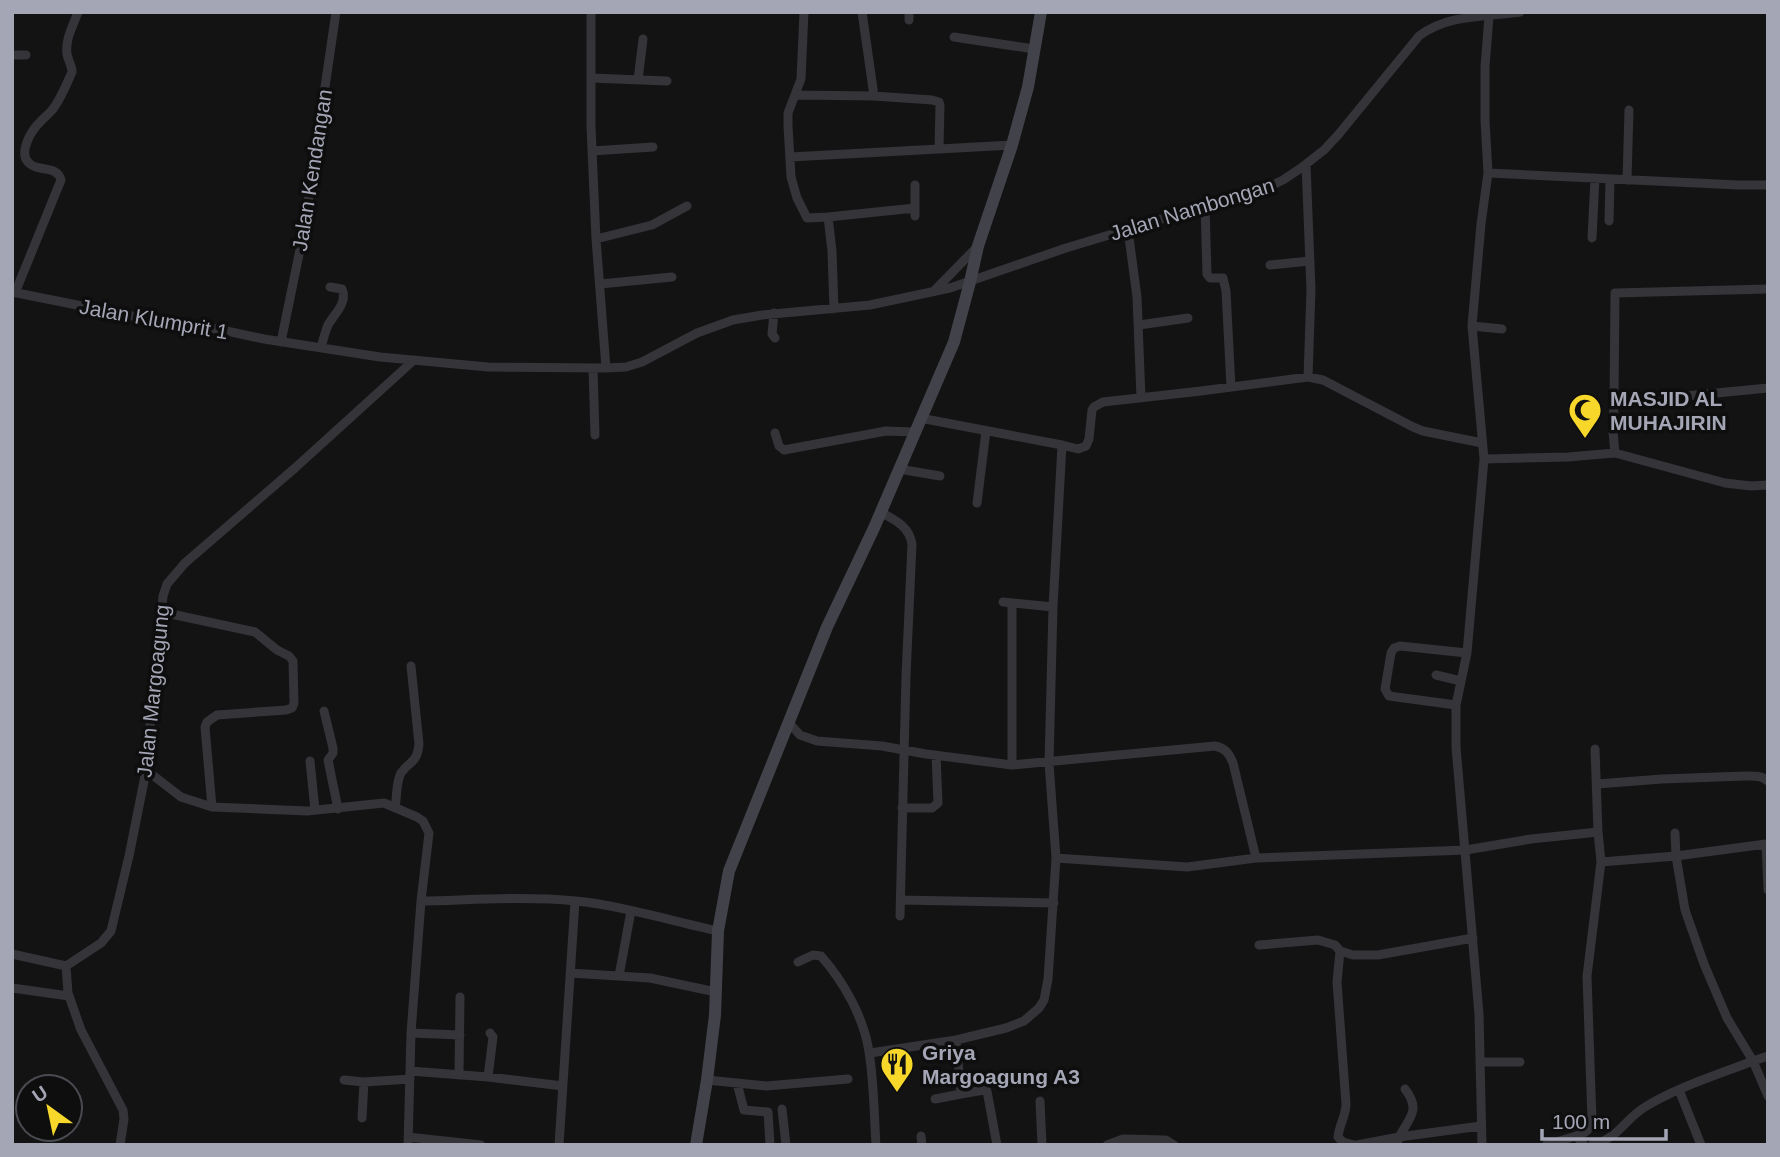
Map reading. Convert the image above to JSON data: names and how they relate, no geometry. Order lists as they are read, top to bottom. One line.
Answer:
{"streets":{"street":["Jalan Kendangan","Jalan Nambongan","Jalan Klumprit 1","Jalan Margoagung"]},"crossings":[["Jalan Kendangan","Jalan Klumprit 1"],["Jalan Nambongan","Jalan Klumprit 1"],["Jalan Klumprit 1","Jalan Margoagung"]],"places":{"mosque":["MASJID AL MUHAJIRIN"],"restaurant":["Griya Margoagung A3"]},"scale_bar":"100 m","north":"top left"}
